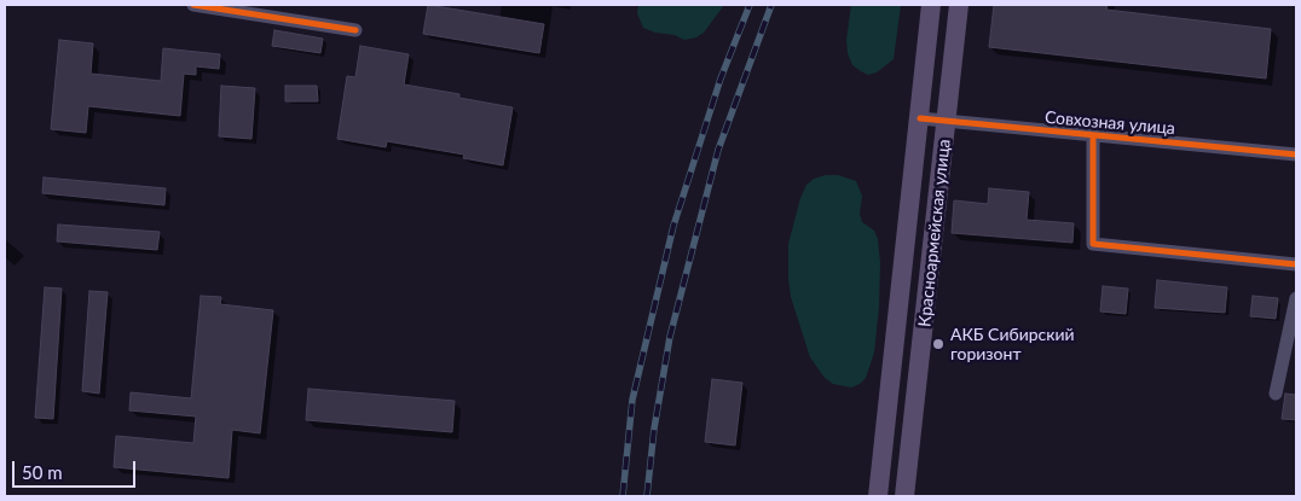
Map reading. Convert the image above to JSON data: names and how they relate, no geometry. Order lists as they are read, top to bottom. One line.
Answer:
{"streets":{"main road":["Красноармейская улица"],"street":["Совхозная улица"]},"crossings":[["Совхозная улица","Красноармейская улица"]],"places":["АКБ Сибирский горизонт"],"scale_bar":"50 m"}
